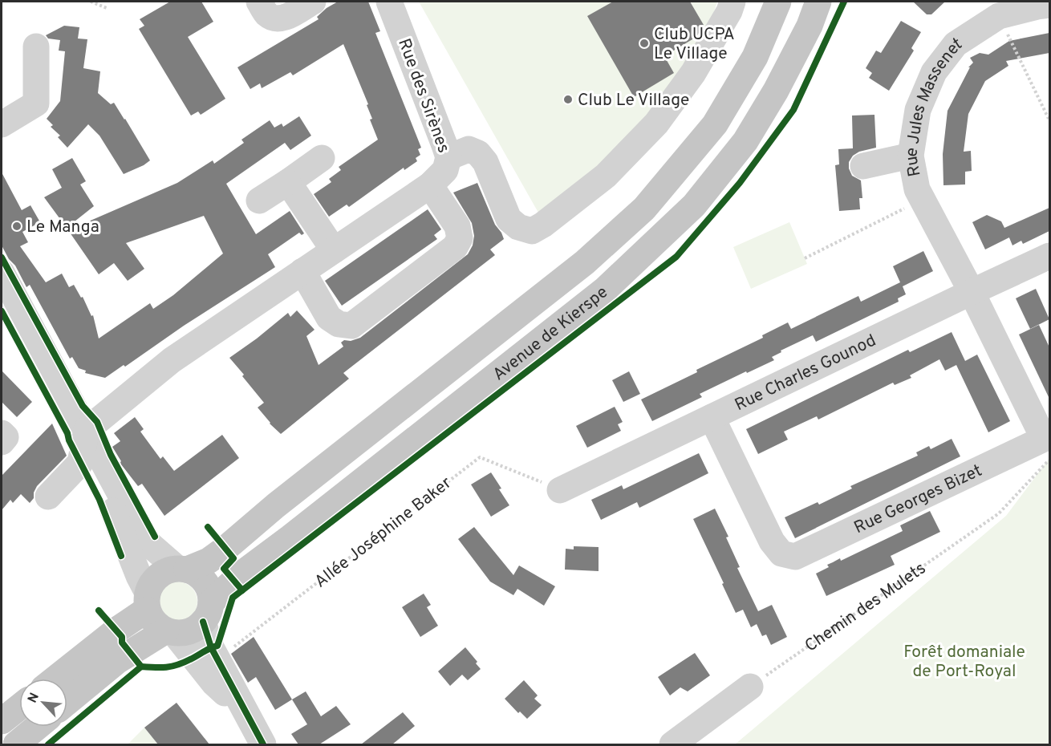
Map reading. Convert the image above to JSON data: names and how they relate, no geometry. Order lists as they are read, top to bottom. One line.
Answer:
{"streets":{"main road":["Avenue de Kierspe"],"street":["Rue des Sirènes","Rue Jules Massenet","Rue Charles Gounod","Rue Georges Bizet"],"path":["Allée Joséphine Baker","Chemin des Mulets"]},"crossings":[["Rue Jules Massenet","Rue Charles Gounod"],["Rue Jules Massenet","Rue Georges Bizet"],["Rue Charles Gounod","Rue Georges Bizet"],["Rue Charles Gounod","Allée Joséphine Baker"]],"parks":["Forêt domaniale de Port-Royal"],"places":["Club UCPA Le Village","Club Le Village","Le Manga"],"north":"top left"}
